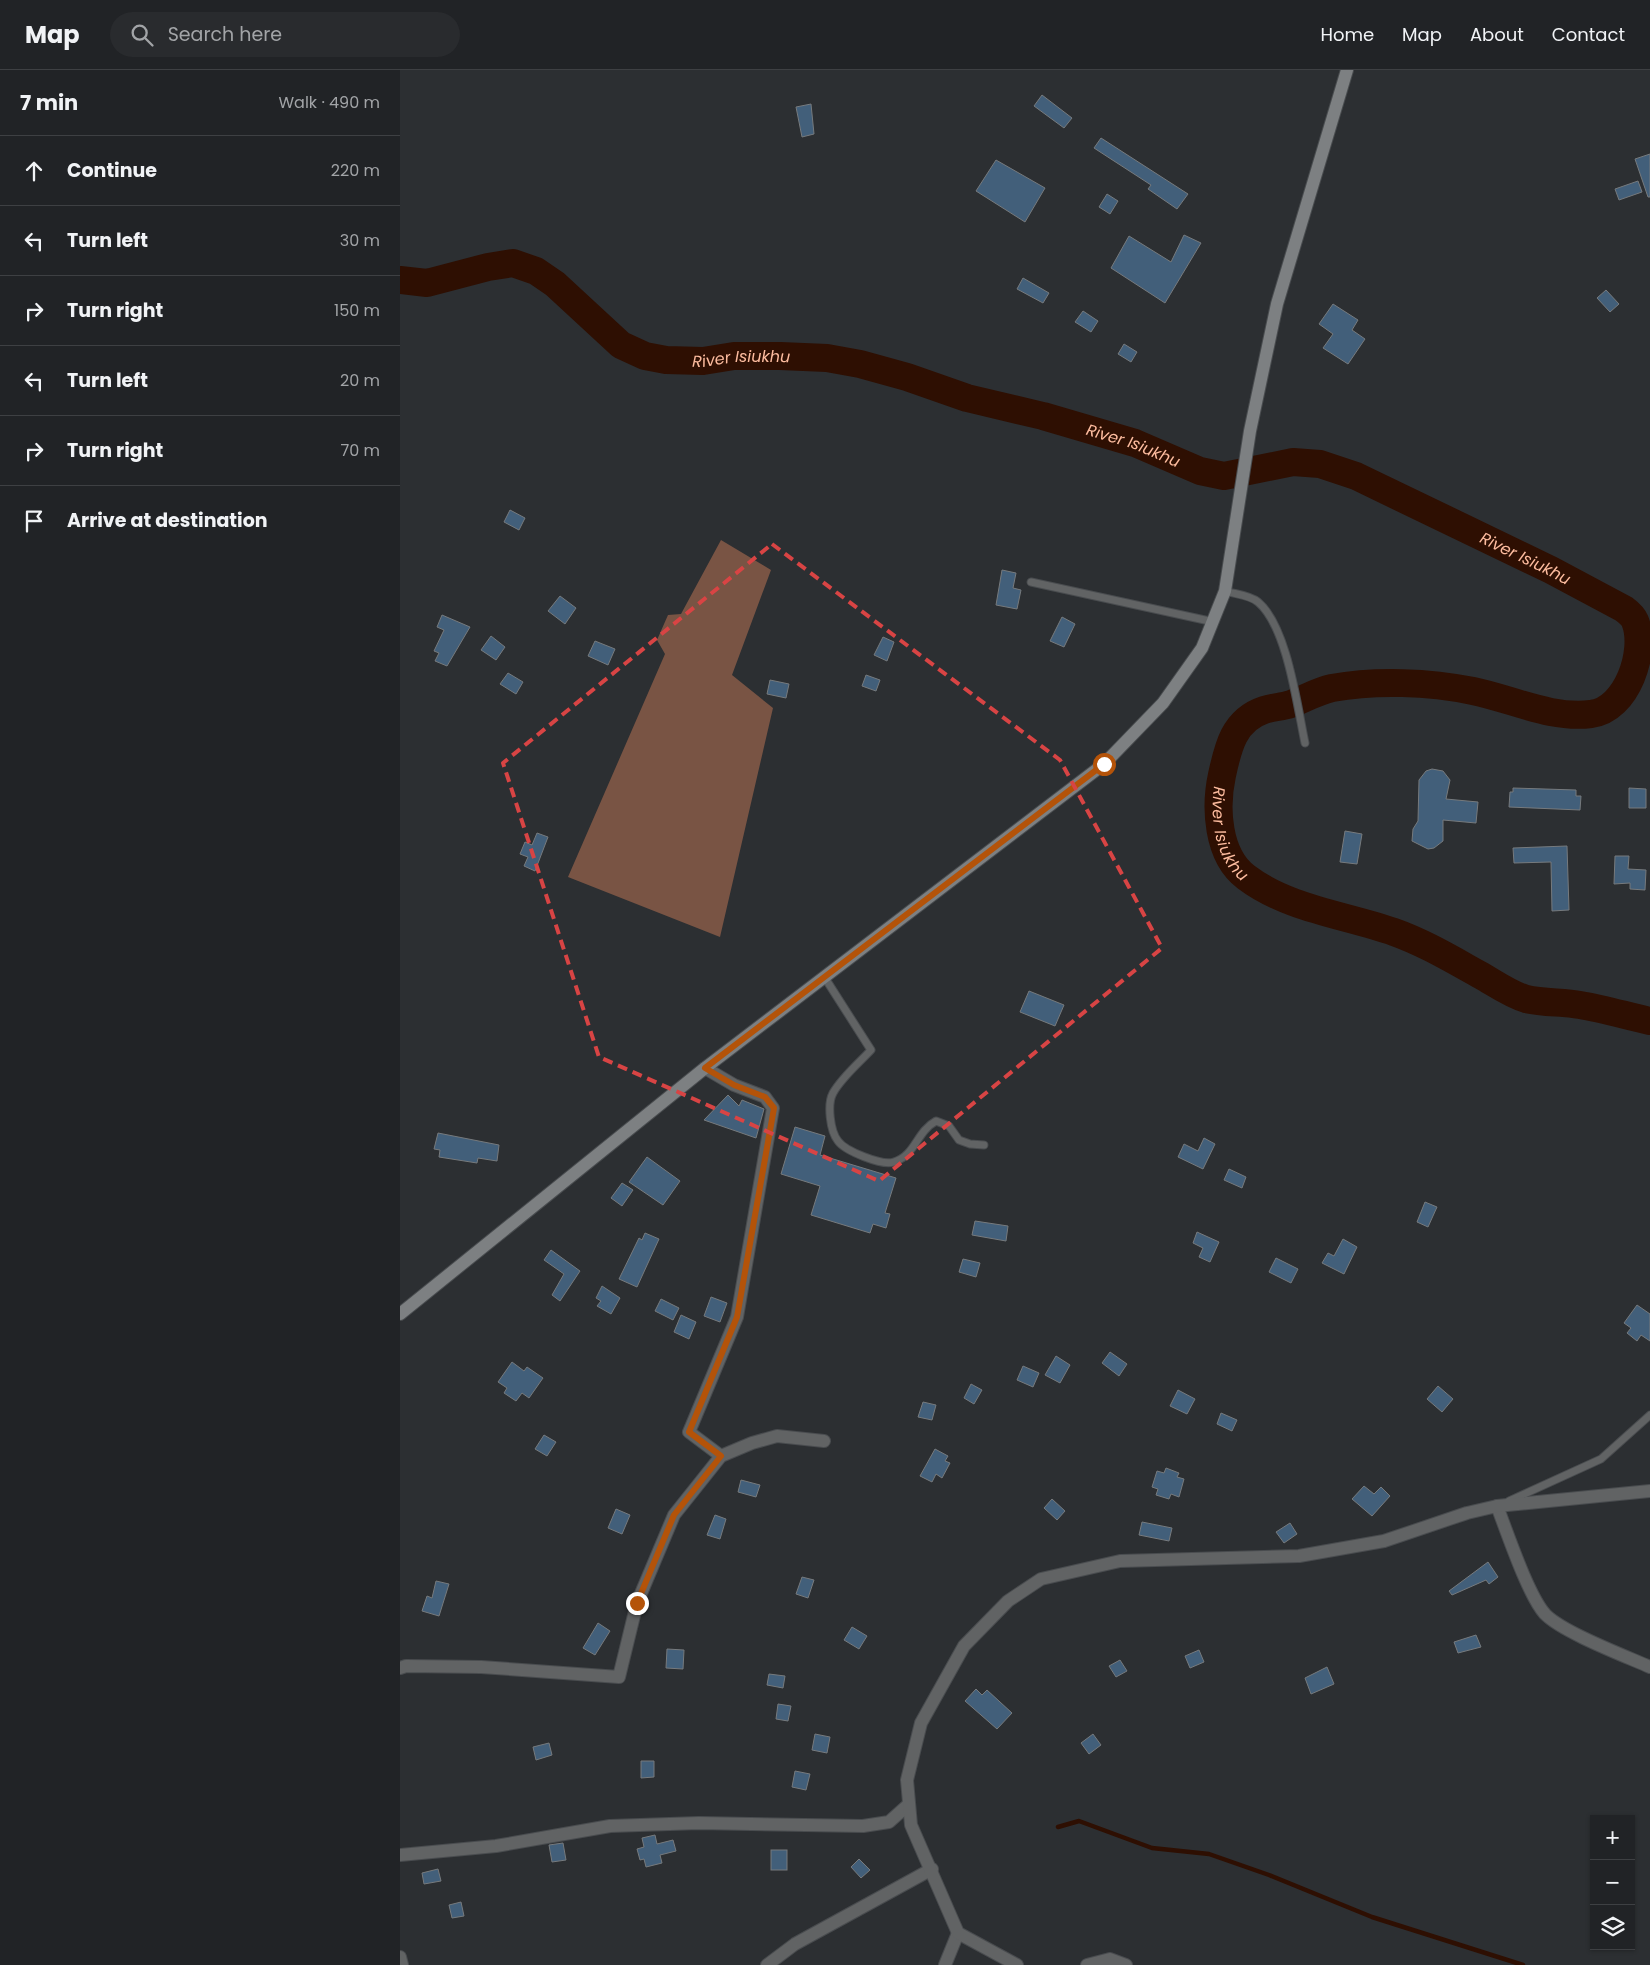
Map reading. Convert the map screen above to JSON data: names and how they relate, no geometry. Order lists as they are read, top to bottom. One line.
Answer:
{"water":["River Isiukhu"],"page":{"header":"Map","search":"Search here","nav":["Home","Map","About","Contact"],"heading":["7 min","Walk · 490 m"],"list":[["Continue","220 m"],["Turn left","30 m"],["Turn right","150 m"],["Turn left","20 m"],["Turn right","70 m"],"Arrive at destination"],"map_buttons":["+","−"]}}
